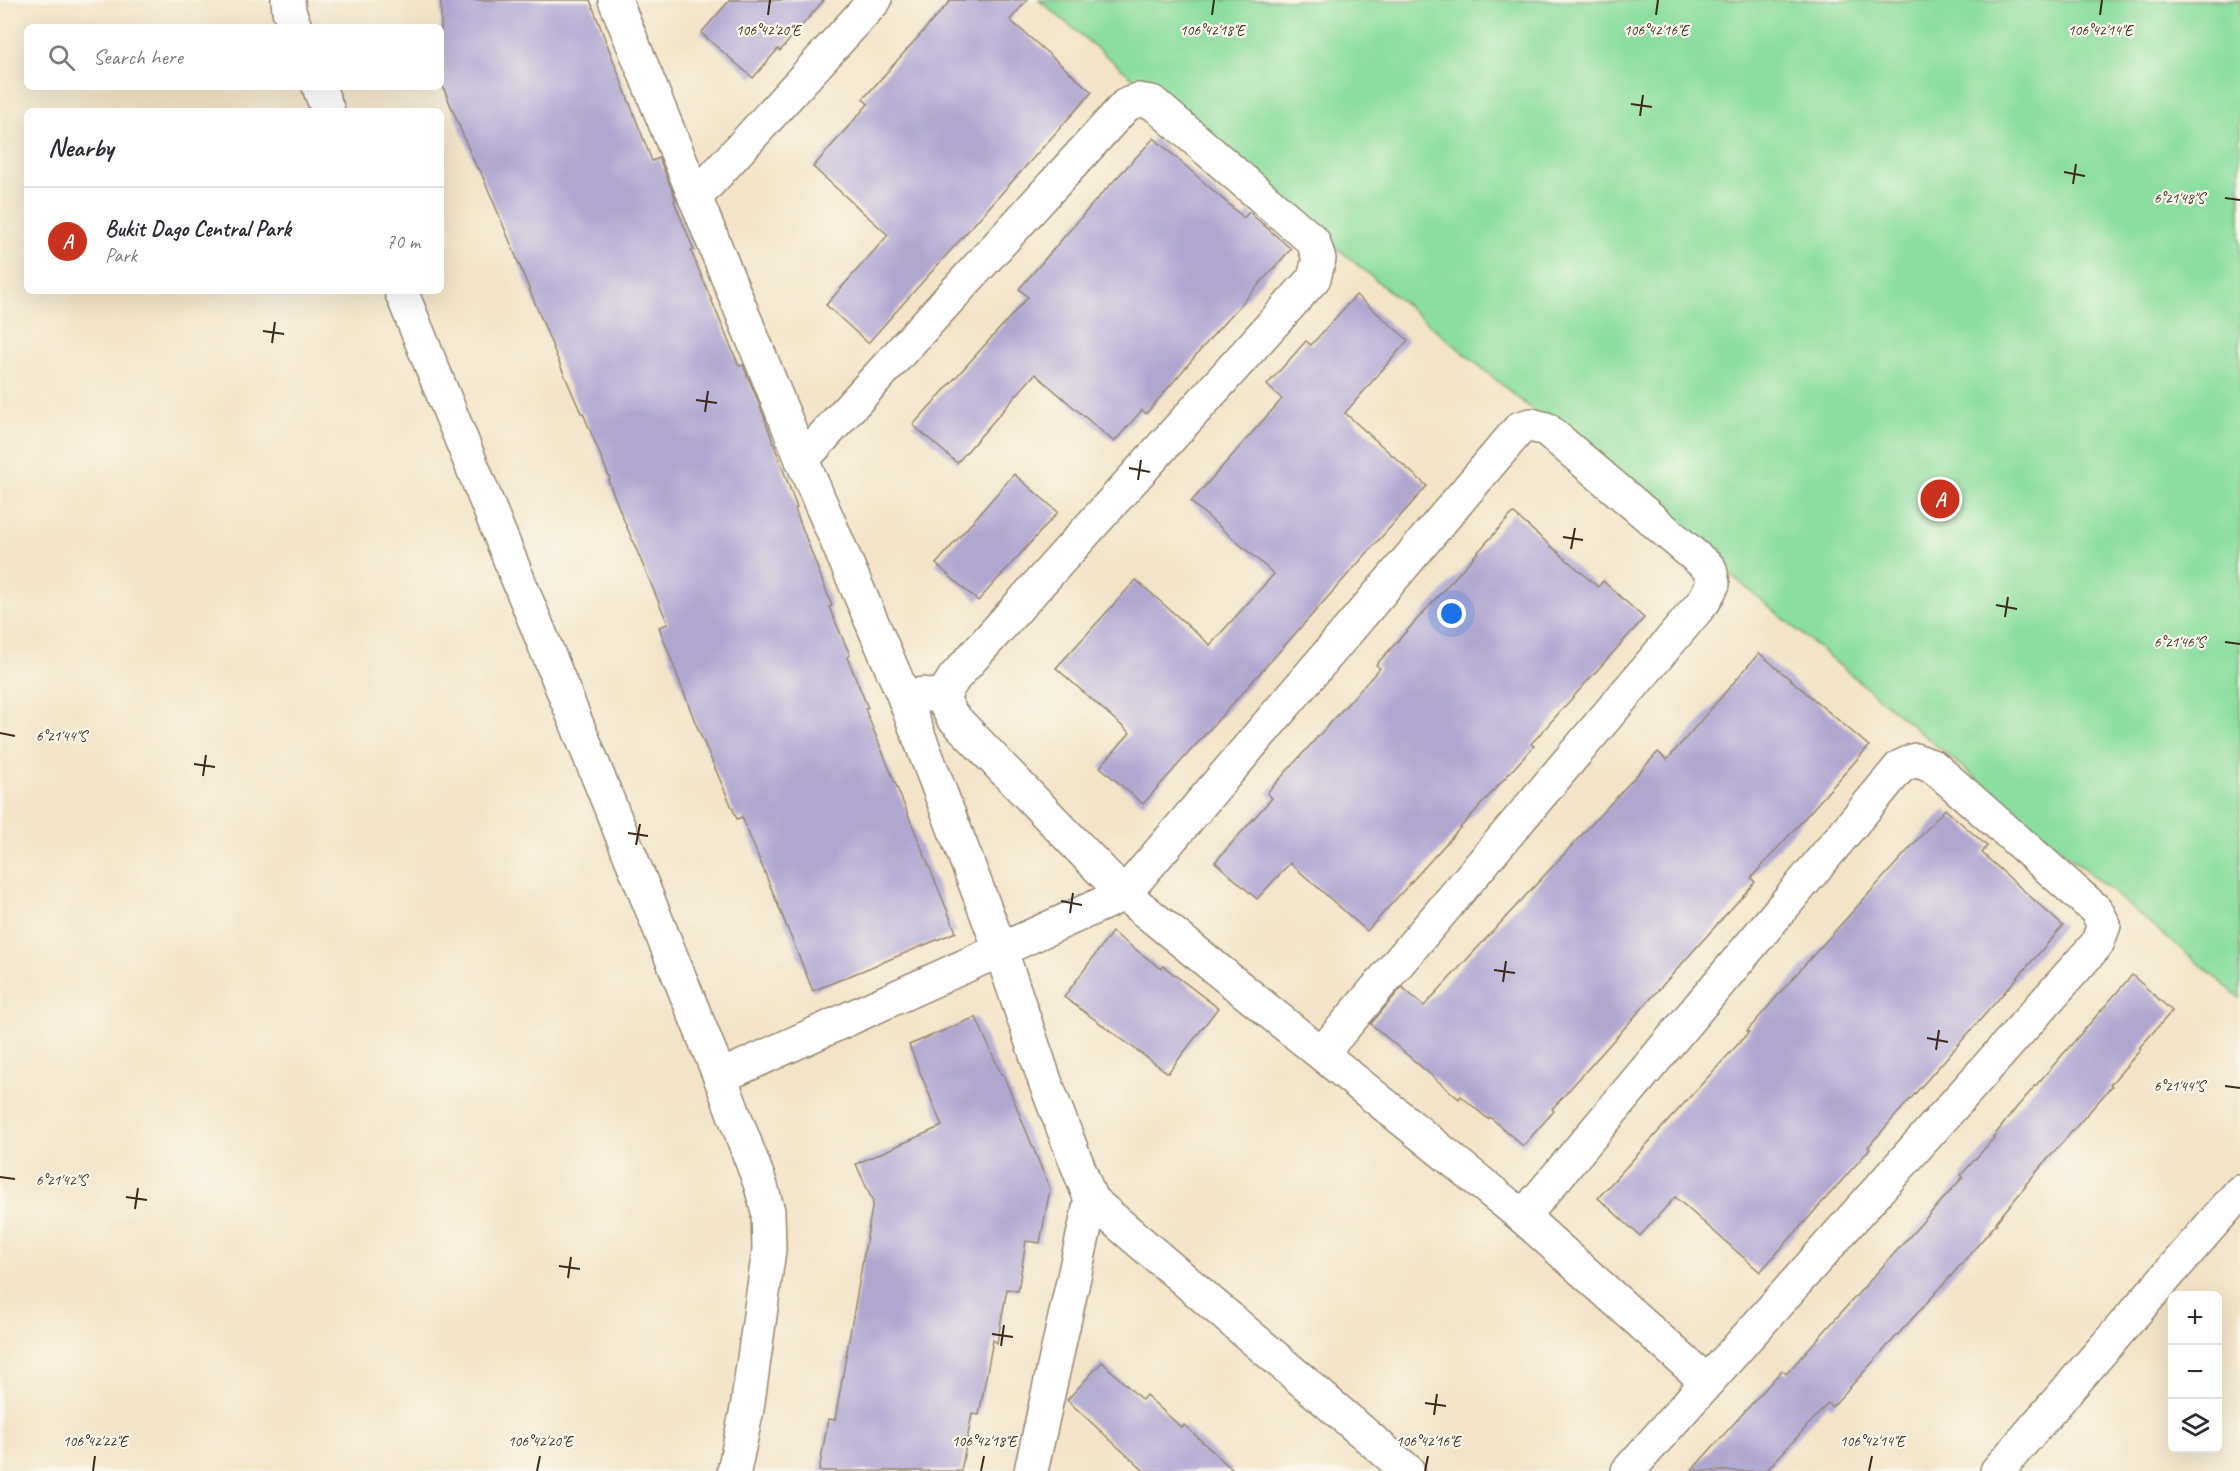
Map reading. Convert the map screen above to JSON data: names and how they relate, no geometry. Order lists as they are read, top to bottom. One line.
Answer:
{"page":{"search":"Search here","heading":"Nearby","list":[{"mark":"A","name":"Bukit Dago Central Park","note":"Park","value":"70 m"}],"pins":"A","map_buttons":["+","−"]},"coordinates":["106°42'20\"E","106°42'18\"E","106°42'16\"E","106°42'14\"E","6°21'48\"S","6°21'46\"S","6°21'44\"S","6°21'42\"S","106°42'22\"E"]}
